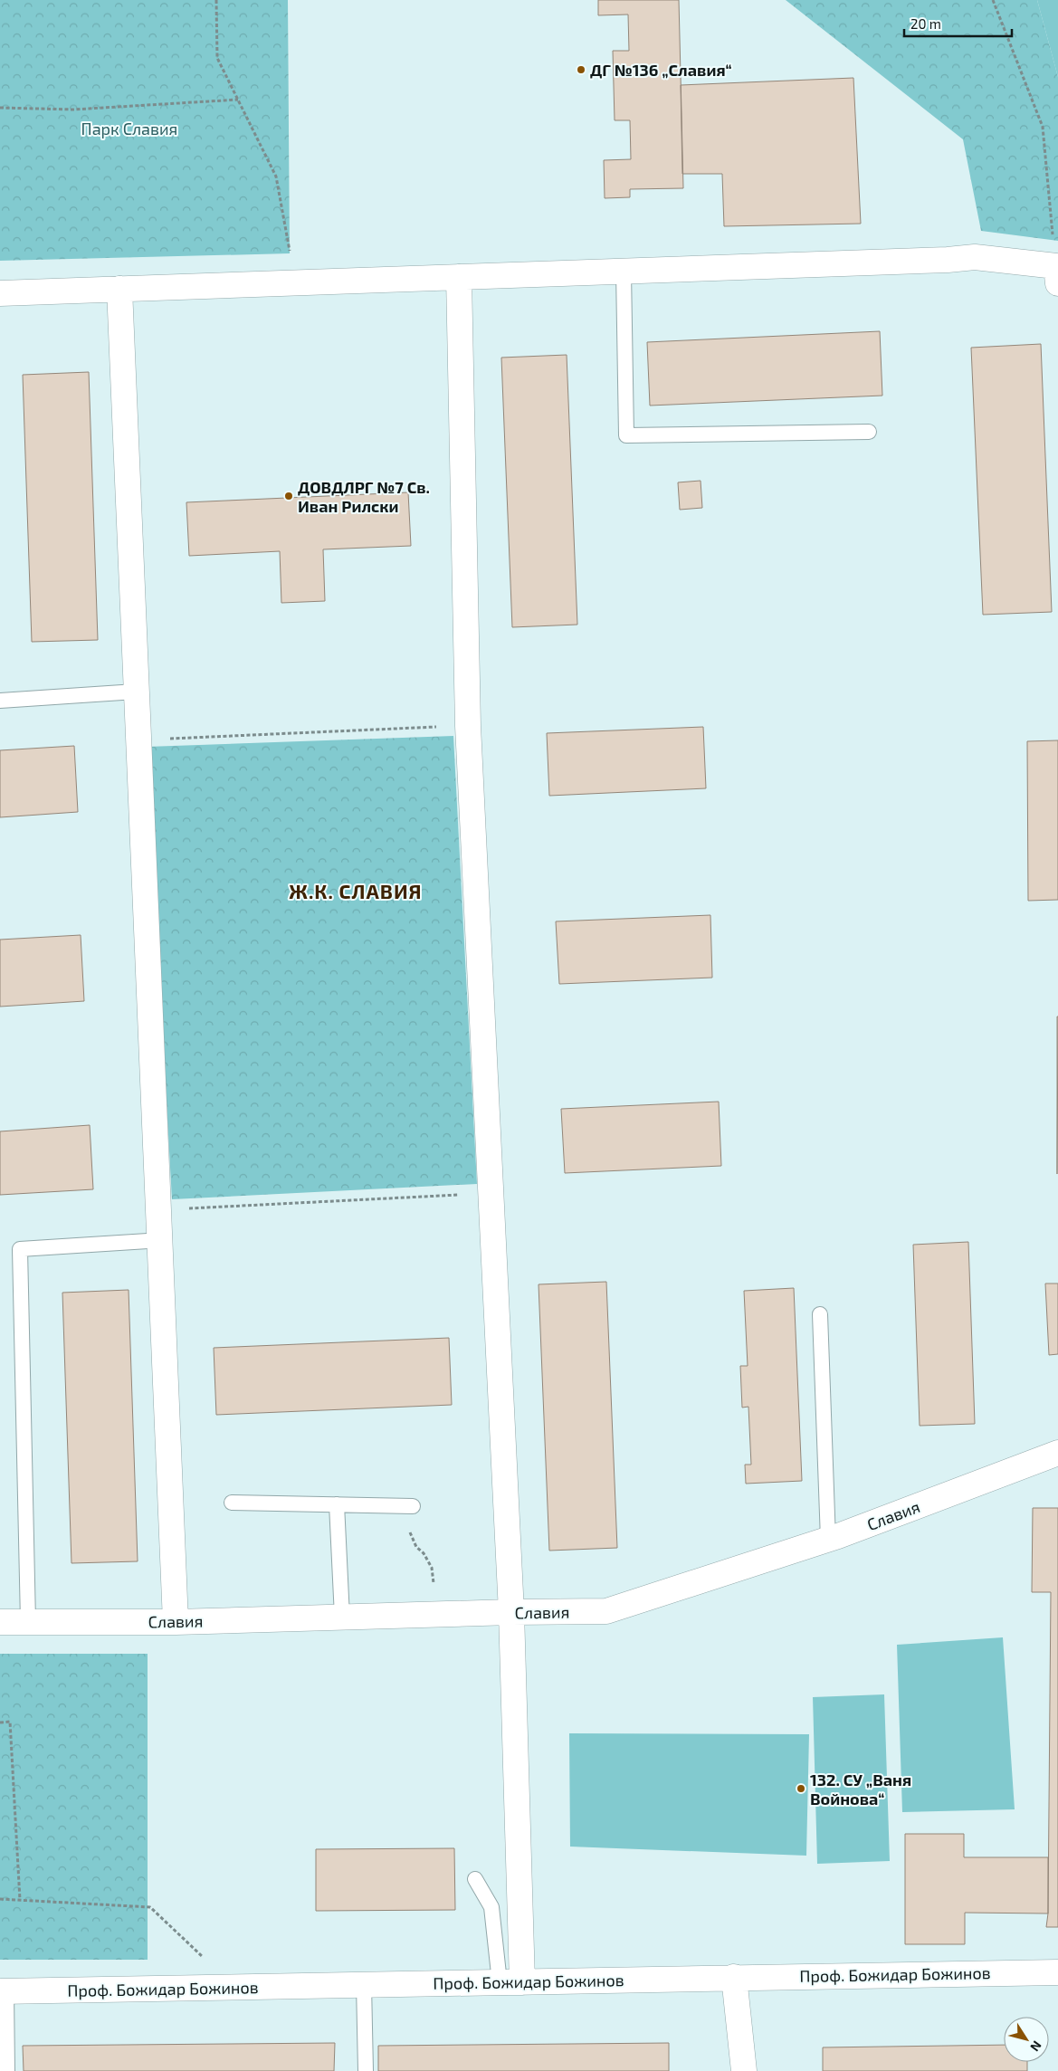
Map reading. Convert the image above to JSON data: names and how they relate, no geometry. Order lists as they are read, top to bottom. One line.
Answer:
{"streets":{"street":["Славия","Проф. Божидар Божинов"]},"districts":["Ж.К. СЛАВИЯ"],"parks":["Парк Славия"],"places":["ДГ №136 „Славия“","ДОВДЛРГ №7 Св. Иван Рилски","132. СУ „Ваня Войнова“"],"scale_bar":"20 m","north":"bottom right"}
